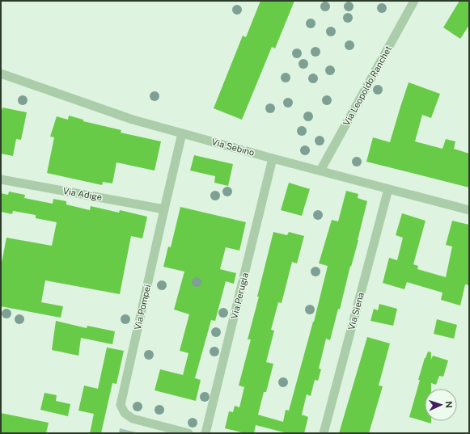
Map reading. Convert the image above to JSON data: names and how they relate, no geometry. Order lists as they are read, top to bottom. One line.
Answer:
{"streets":{"street":["Via Leopoldo Ranchet","Via Sebino","Via Adige","Via Perugia","Via Pompei","Via Siena"]},"crossings":[["Via Leopoldo Ranchet","Via Sebino"],["Via Sebino","Via Perugia"],["Via Sebino","Via Pompei"],["Via Sebino","Via Siena"],["Via Adige","Via Pompei"]],"north":"right"}
